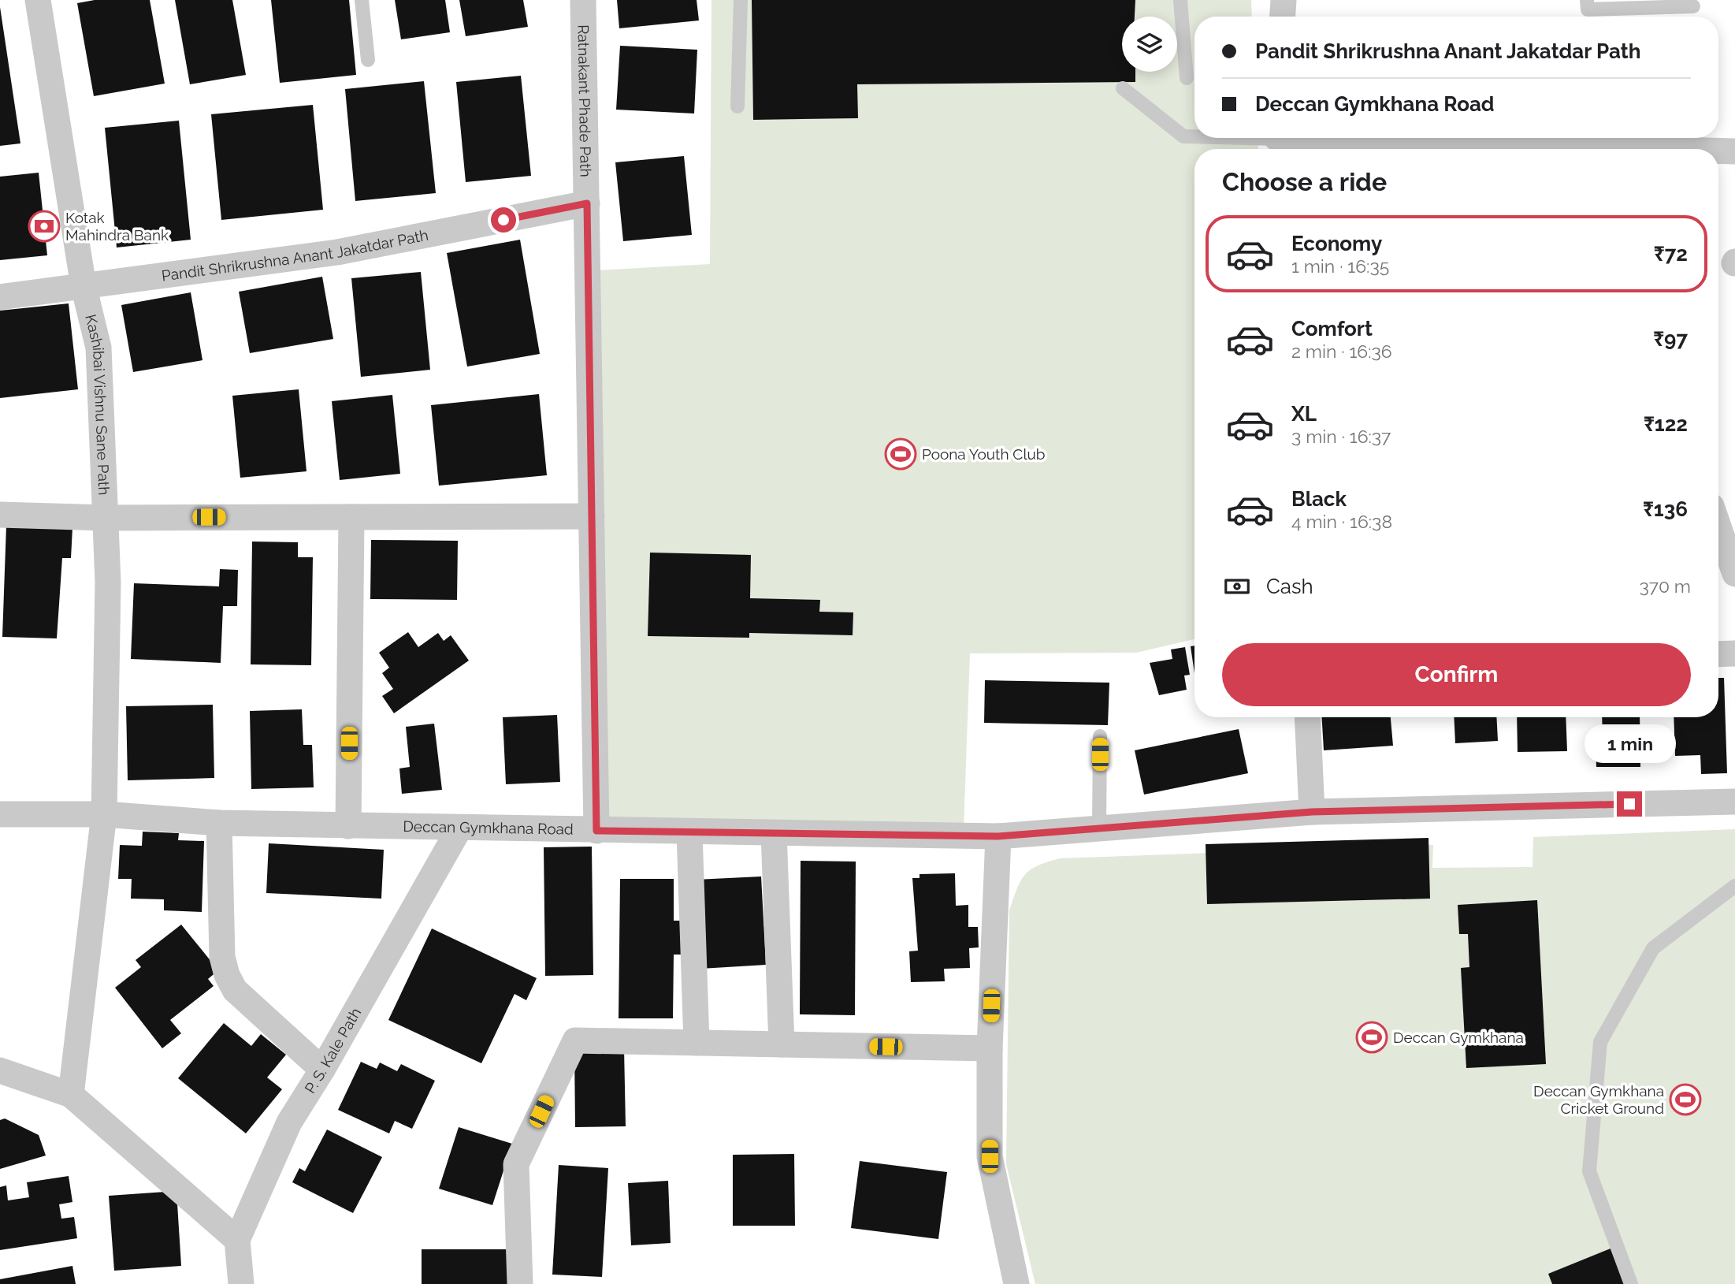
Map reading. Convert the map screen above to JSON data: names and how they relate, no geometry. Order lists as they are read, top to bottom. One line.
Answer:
{"streets":{"street":["Ratnakant Phade Path","Pandit Shrikrushna Anant Jakatdar Path","Kashibai Vishnu Sane Path","Deccan Gymkhana Road","P. S. Kale Path"]},"crossings":[["Ratnakant Phade Path","Pandit Shrikrushna Anant Jakatdar Path"],["Ratnakant Phade Path","Deccan Gymkhana Road"],["Pandit Shrikrushna Anant Jakatdar Path","Kashibai Vishnu Sane Path"],["Kashibai Vishnu Sane Path","Deccan Gymkhana Road"],["Deccan Gymkhana Road","P. S. Kale Path"]],"places":{"bank":["Kotak Mahindra Bank"],"sports":["Poona Youth Club","Deccan Gymkhana","Deccan Gymkhana Cricket Ground"]},"page":{"banner":["Pandit Shrikrushna Anant Jakatdar Path","Deccan Gymkhana Road"],"heading":"Choose a ride","list":[{"name":"Economy","note":"1 min · 16:35","value":"₹72"},{"name":"Comfort","note":"2 min · 16:36","value":"₹97"},{"name":"XL","note":"3 min · 16:37","value":"₹122"},{"name":"Black","note":"4 min · 16:38","value":"₹136"}],"pay":["Cash","370 m"],"buttons":"Confirm","bubble":"1 min"}}
